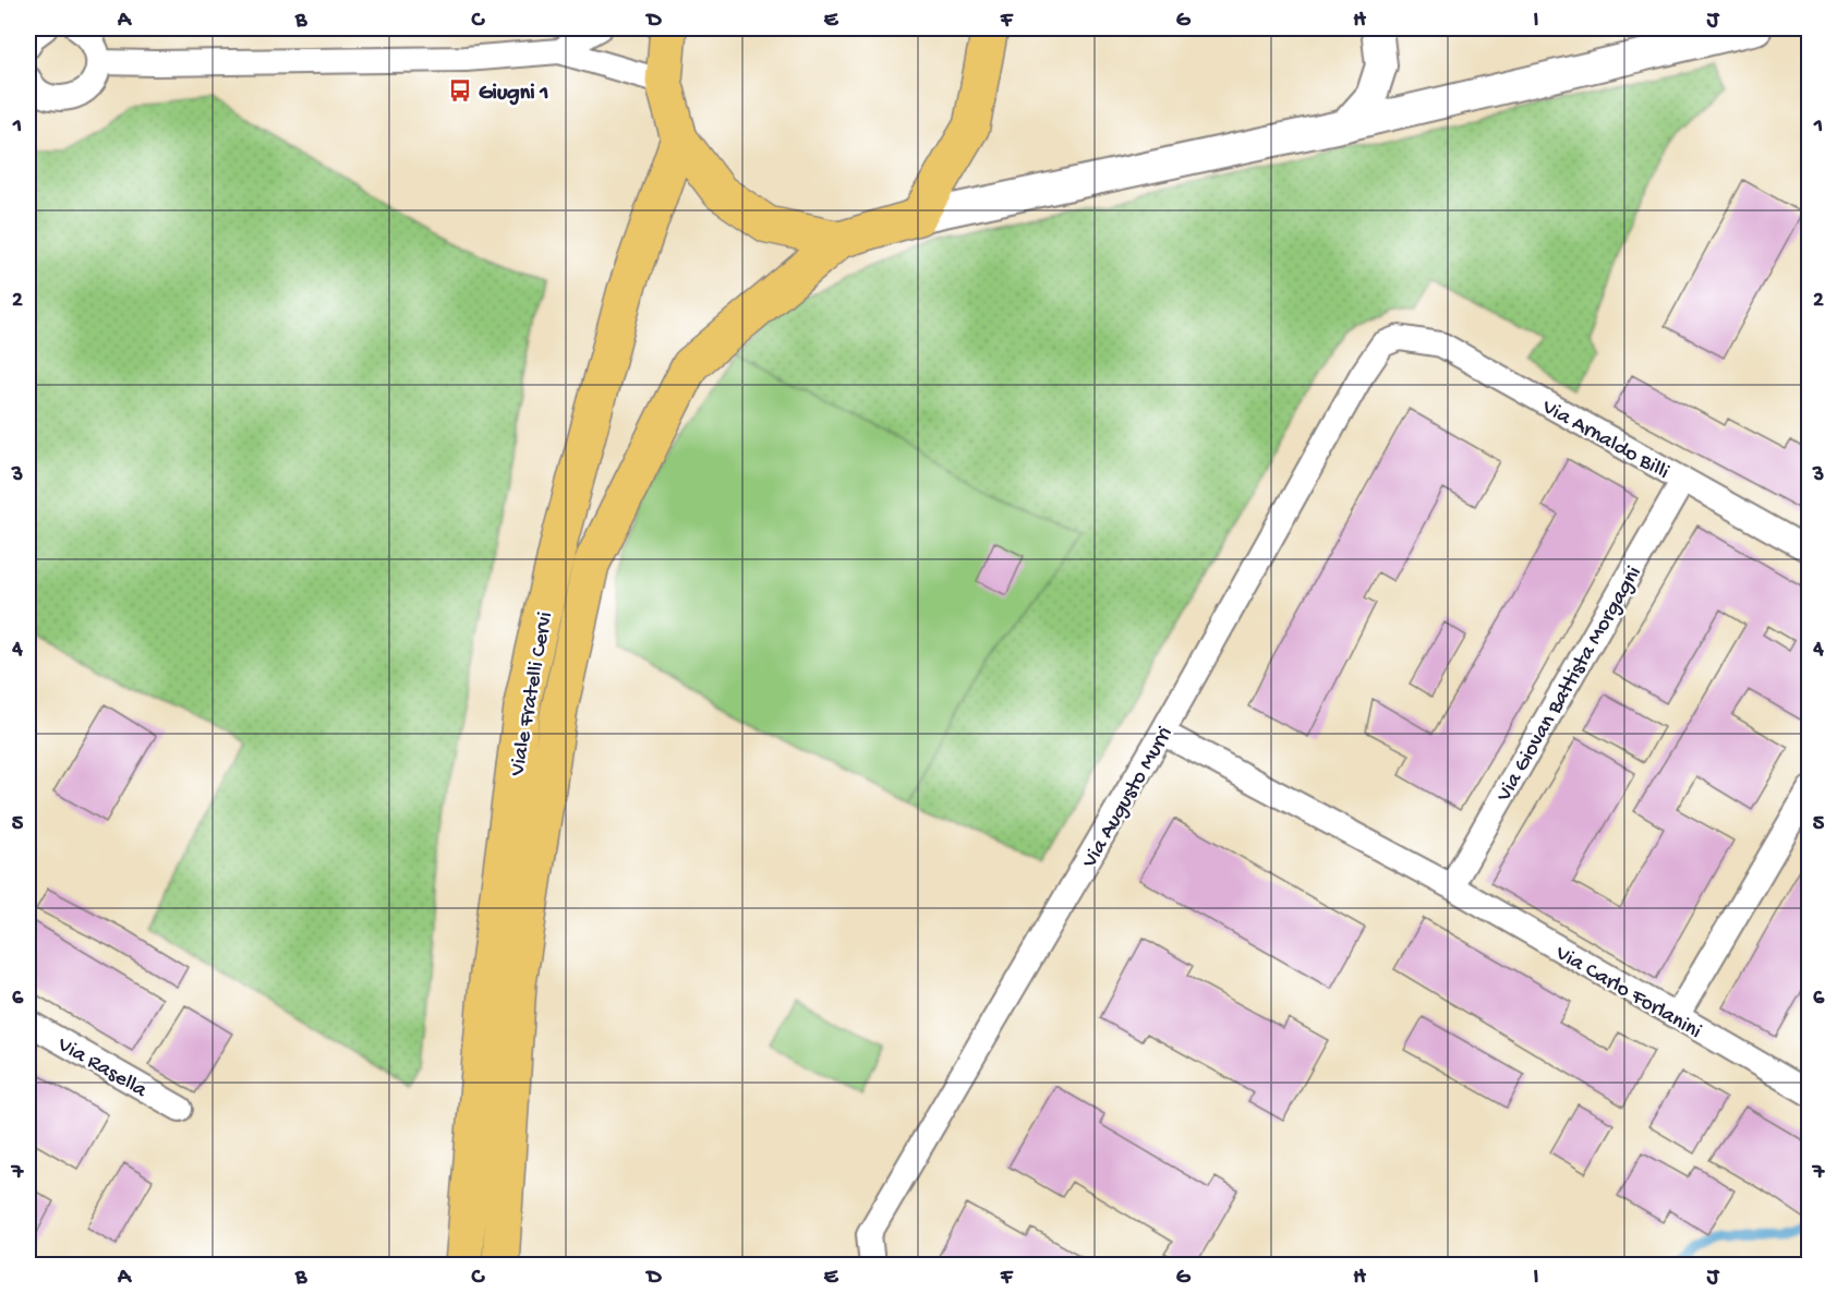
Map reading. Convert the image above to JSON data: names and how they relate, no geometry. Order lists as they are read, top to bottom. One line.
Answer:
{"streets":{"main road":["Viale Fratelli Cervi"],"street":["Via Arnaldo Billi","Via Giovan Battista Morgagni","Via Augusto Murri","Via Carlo Forlanini","Via Rasella"]},"crossings":[["Via Arnaldo Billi","Via Giovan Battista Morgagni"],["Via Arnaldo Billi","Via Augusto Murri"],["Via Giovan Battista Morgagni","Via Carlo Forlanini"],["Via Augusto Murri","Via Carlo Forlanini"]],"places":{"bus stop":["Giugni 1"]},"grid":{"columns":["A","B","C","D","E","F","G","H","I","J"],"rows":["1","2","3","4","5","6","7"]}}
